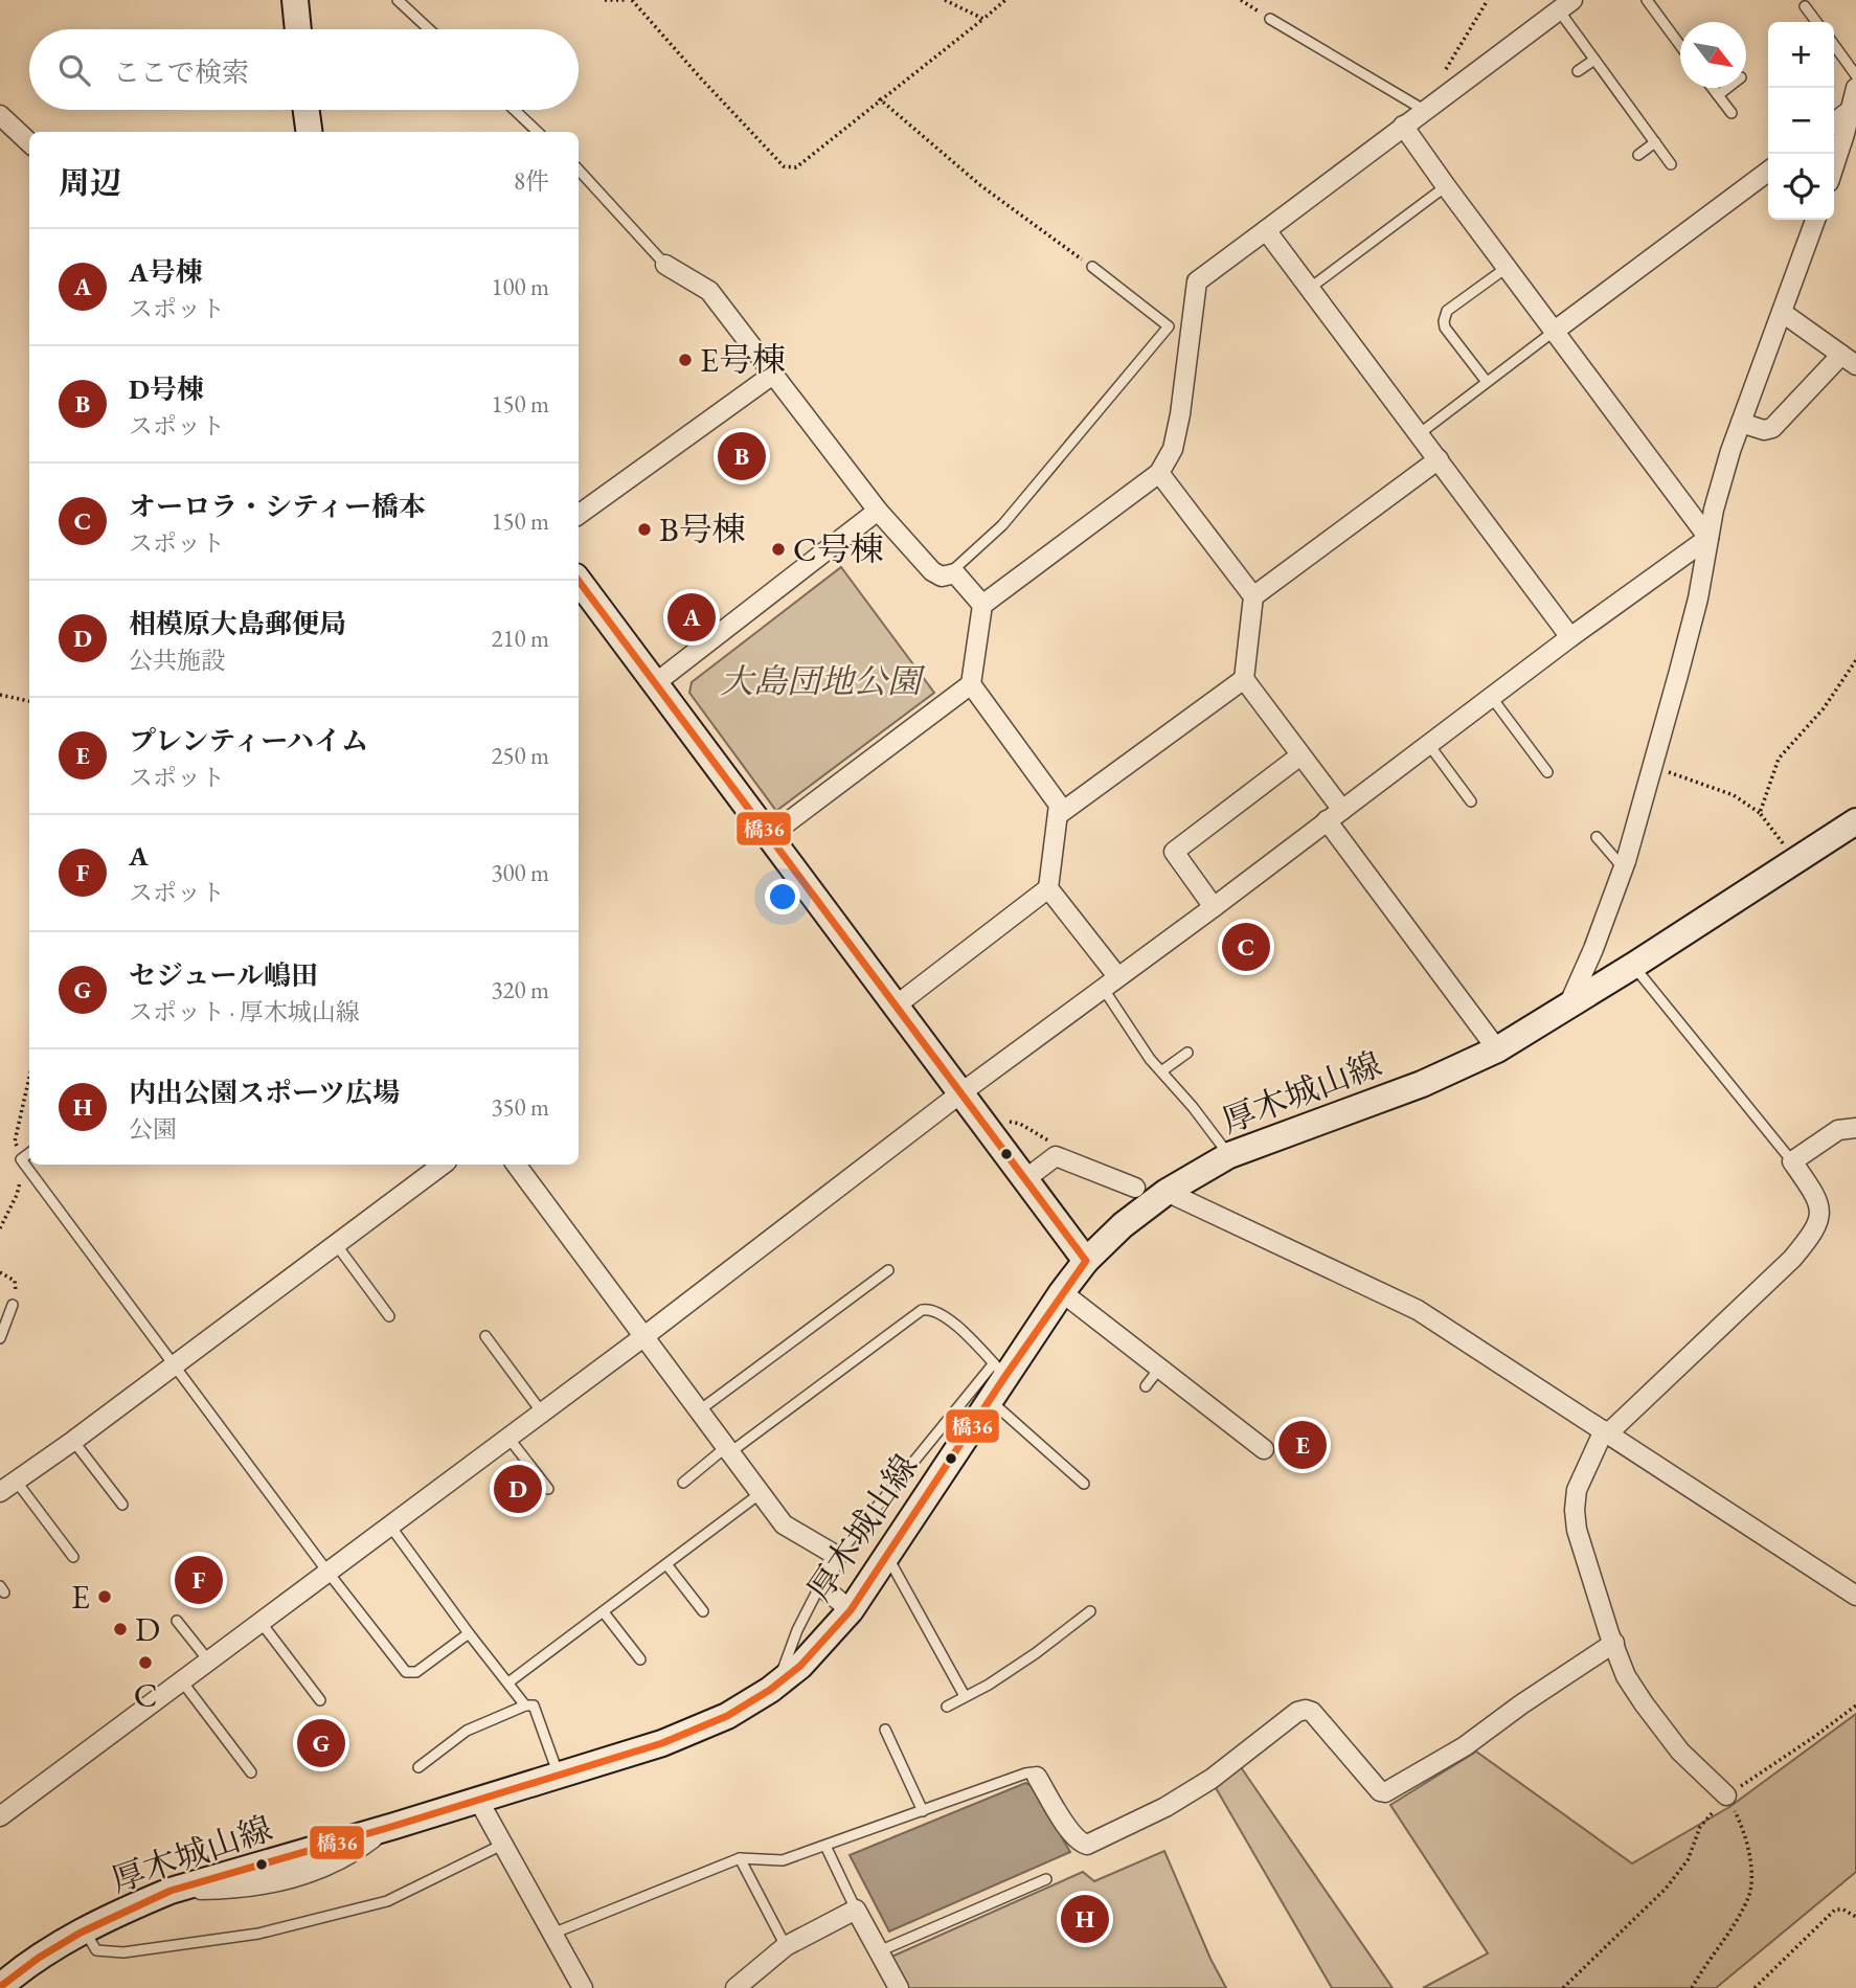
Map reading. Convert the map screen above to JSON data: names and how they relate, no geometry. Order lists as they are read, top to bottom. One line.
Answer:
{"streets":{"main road":["厚木城山線"]},"parks":["大島団地公園"],"places":["E号棟","B号棟","C号棟","E","D","C"],"lines":["transit line 橋36"],"north":"bottom right","page":{"map_buttons":["+","−"],"search":"ここで検索","heading":["周辺","8件"],"list":[{"mark":"A","name":"A号棟","note":"スポット","value":"100 m"},{"mark":"B","name":"D号棟","note":"スポット","value":"150 m"},{"mark":"C","name":"オーロラ・シティー橋本","note":"スポット","value":"150 m"},{"mark":"D","name":"相模原大島郵便局","note":"公共施設","value":"210 m"},{"mark":"E","name":"プレンティーハイム","note":"スポット","value":"250 m"},{"mark":"F","name":"A","note":"スポット","value":"300 m"},{"mark":"G","name":"セジュール嶋田","note":"スポット · 厚木城山線","value":"320 m"},{"mark":"H","name":"内出公園スポーツ広場","note":"公園","value":"350 m"}],"pins":["B","A","C","E","D","F","G","H"]}}
